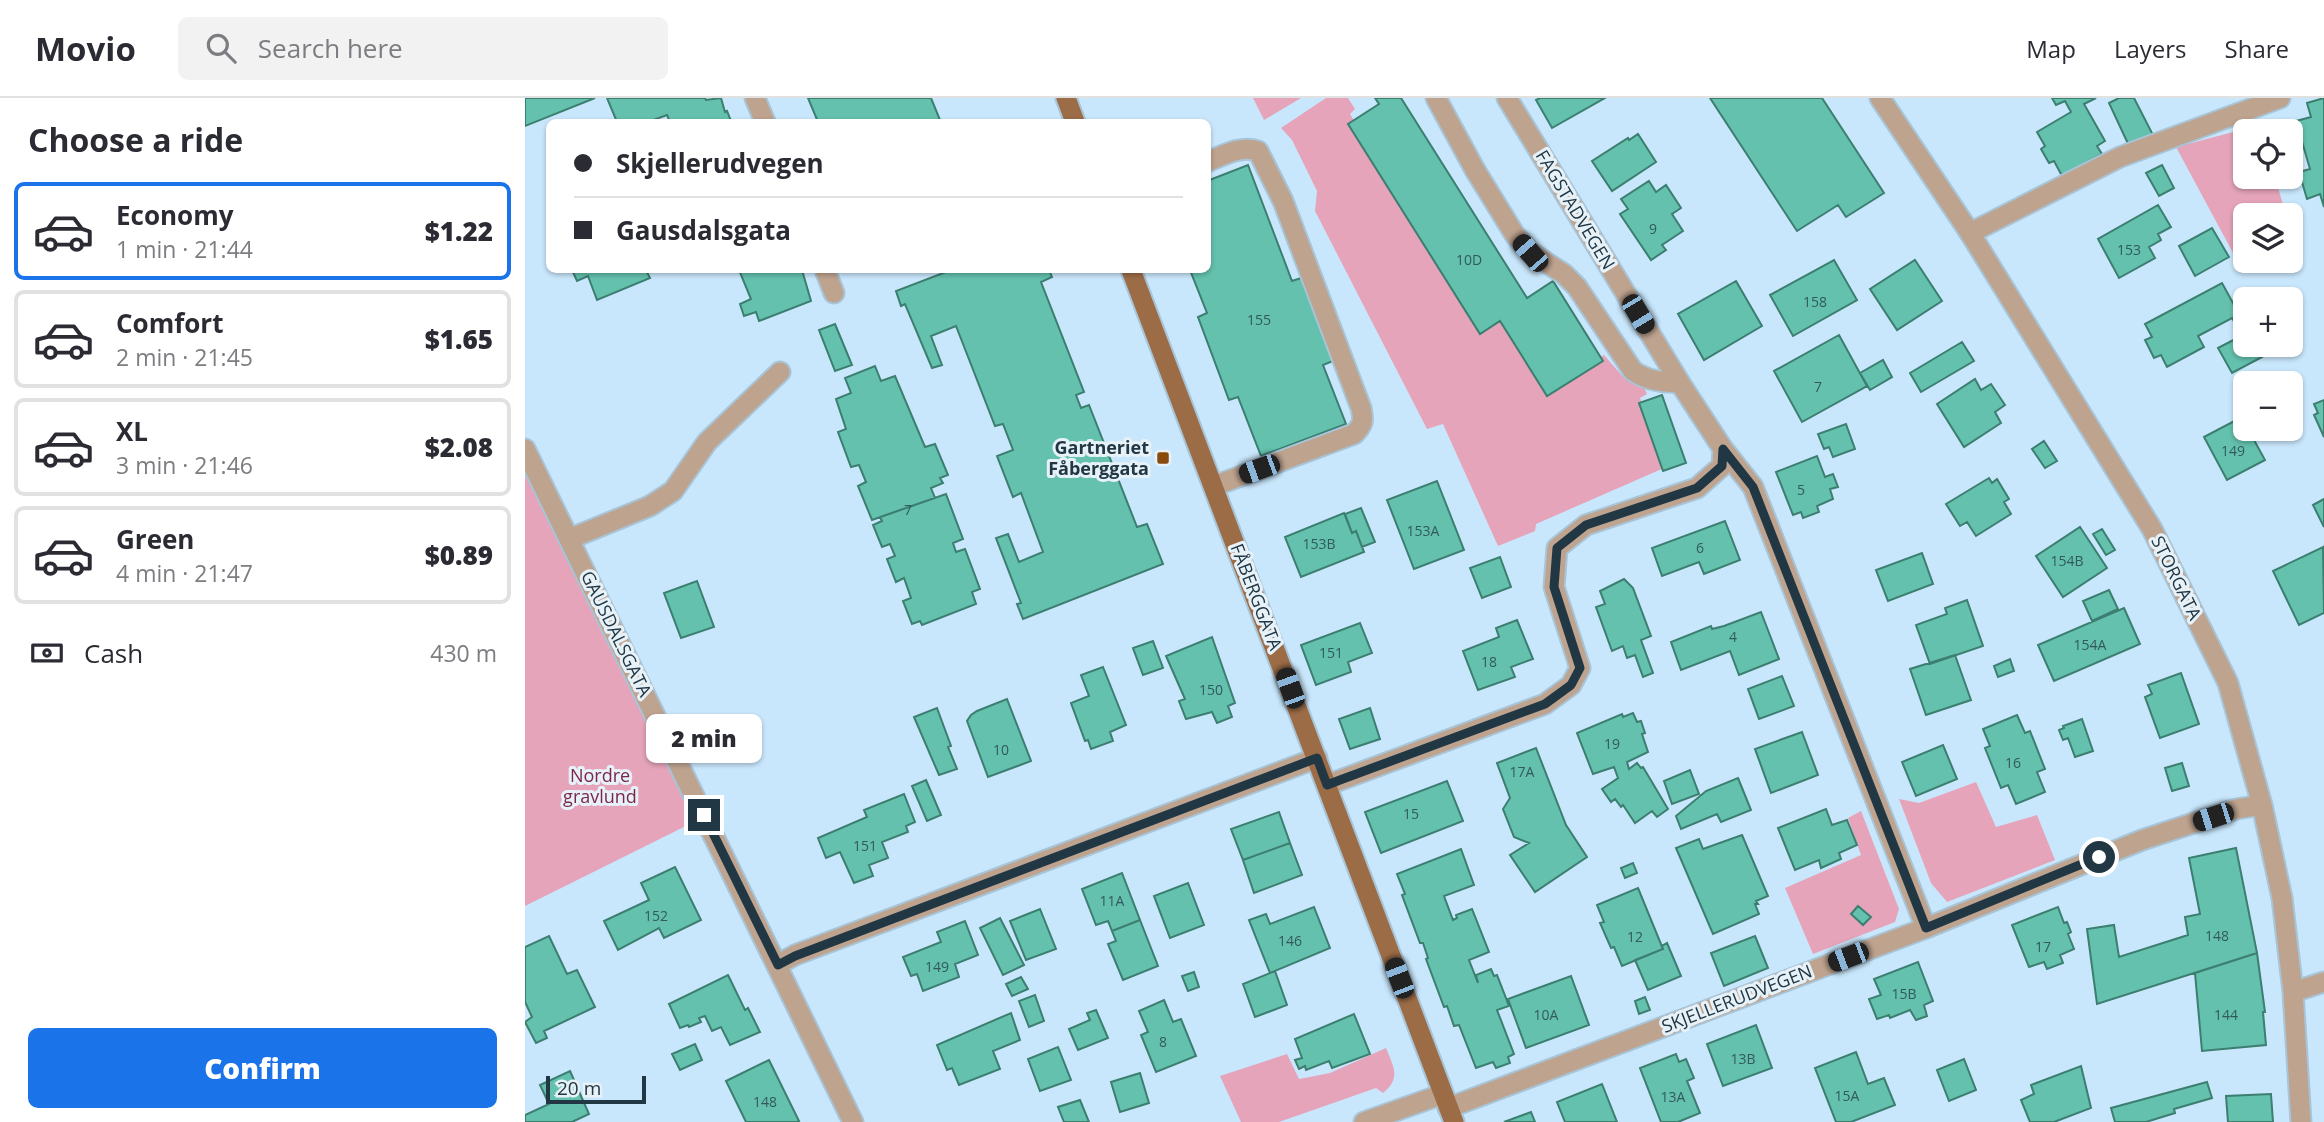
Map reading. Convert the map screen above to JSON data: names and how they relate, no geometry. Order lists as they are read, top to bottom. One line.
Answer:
{"streets":{"main road":["FÅBERGGATA"],"street":["FAGSTADVEGEN","STORGATA","GAUSDALSGATA","SKJELLERUDVEGEN"]},"crossings":[["FAGSTADVEGEN","SKJELLERUDVEGEN"],["STORGATA","SKJELLERUDVEGEN"],["FÅBERGGATA","SKJELLERUDVEGEN"]],"parks":["Nordre gravlund"],"places":{"transit":["Gartneriet Fåberggata"]},"house_numbers":["9","153","10D","158","155","7","149","5","7","153A","153B","6","154B","4","154A","151","18","150","19","10","16","17A","15","151","11A","152","148","12","146","17","149","15B","10A","144","8","13B","15A","13A","148"],"scale_bar":"20 m","page":{"header":"Movio","search":"Search here","nav":["Map","Layers","Share"],"heading":"Choose a ride","map_buttons":["+","−"],"banner":["Skjellerudvegen","Gausdalsgata"],"list":[{"name":"Economy","note":"1 min · 21:44","value":"$1.22"},{"name":"Comfort","note":"2 min · 21:45","value":"$1.65"},{"name":"XL","note":"3 min · 21:46","value":"$2.08"},{"name":"Green","note":"4 min · 21:47","value":"$0.89"}],"pay":["Cash","430 m"],"bubble":"2 min","buttons":"Confirm","scale":"20 m"}}
